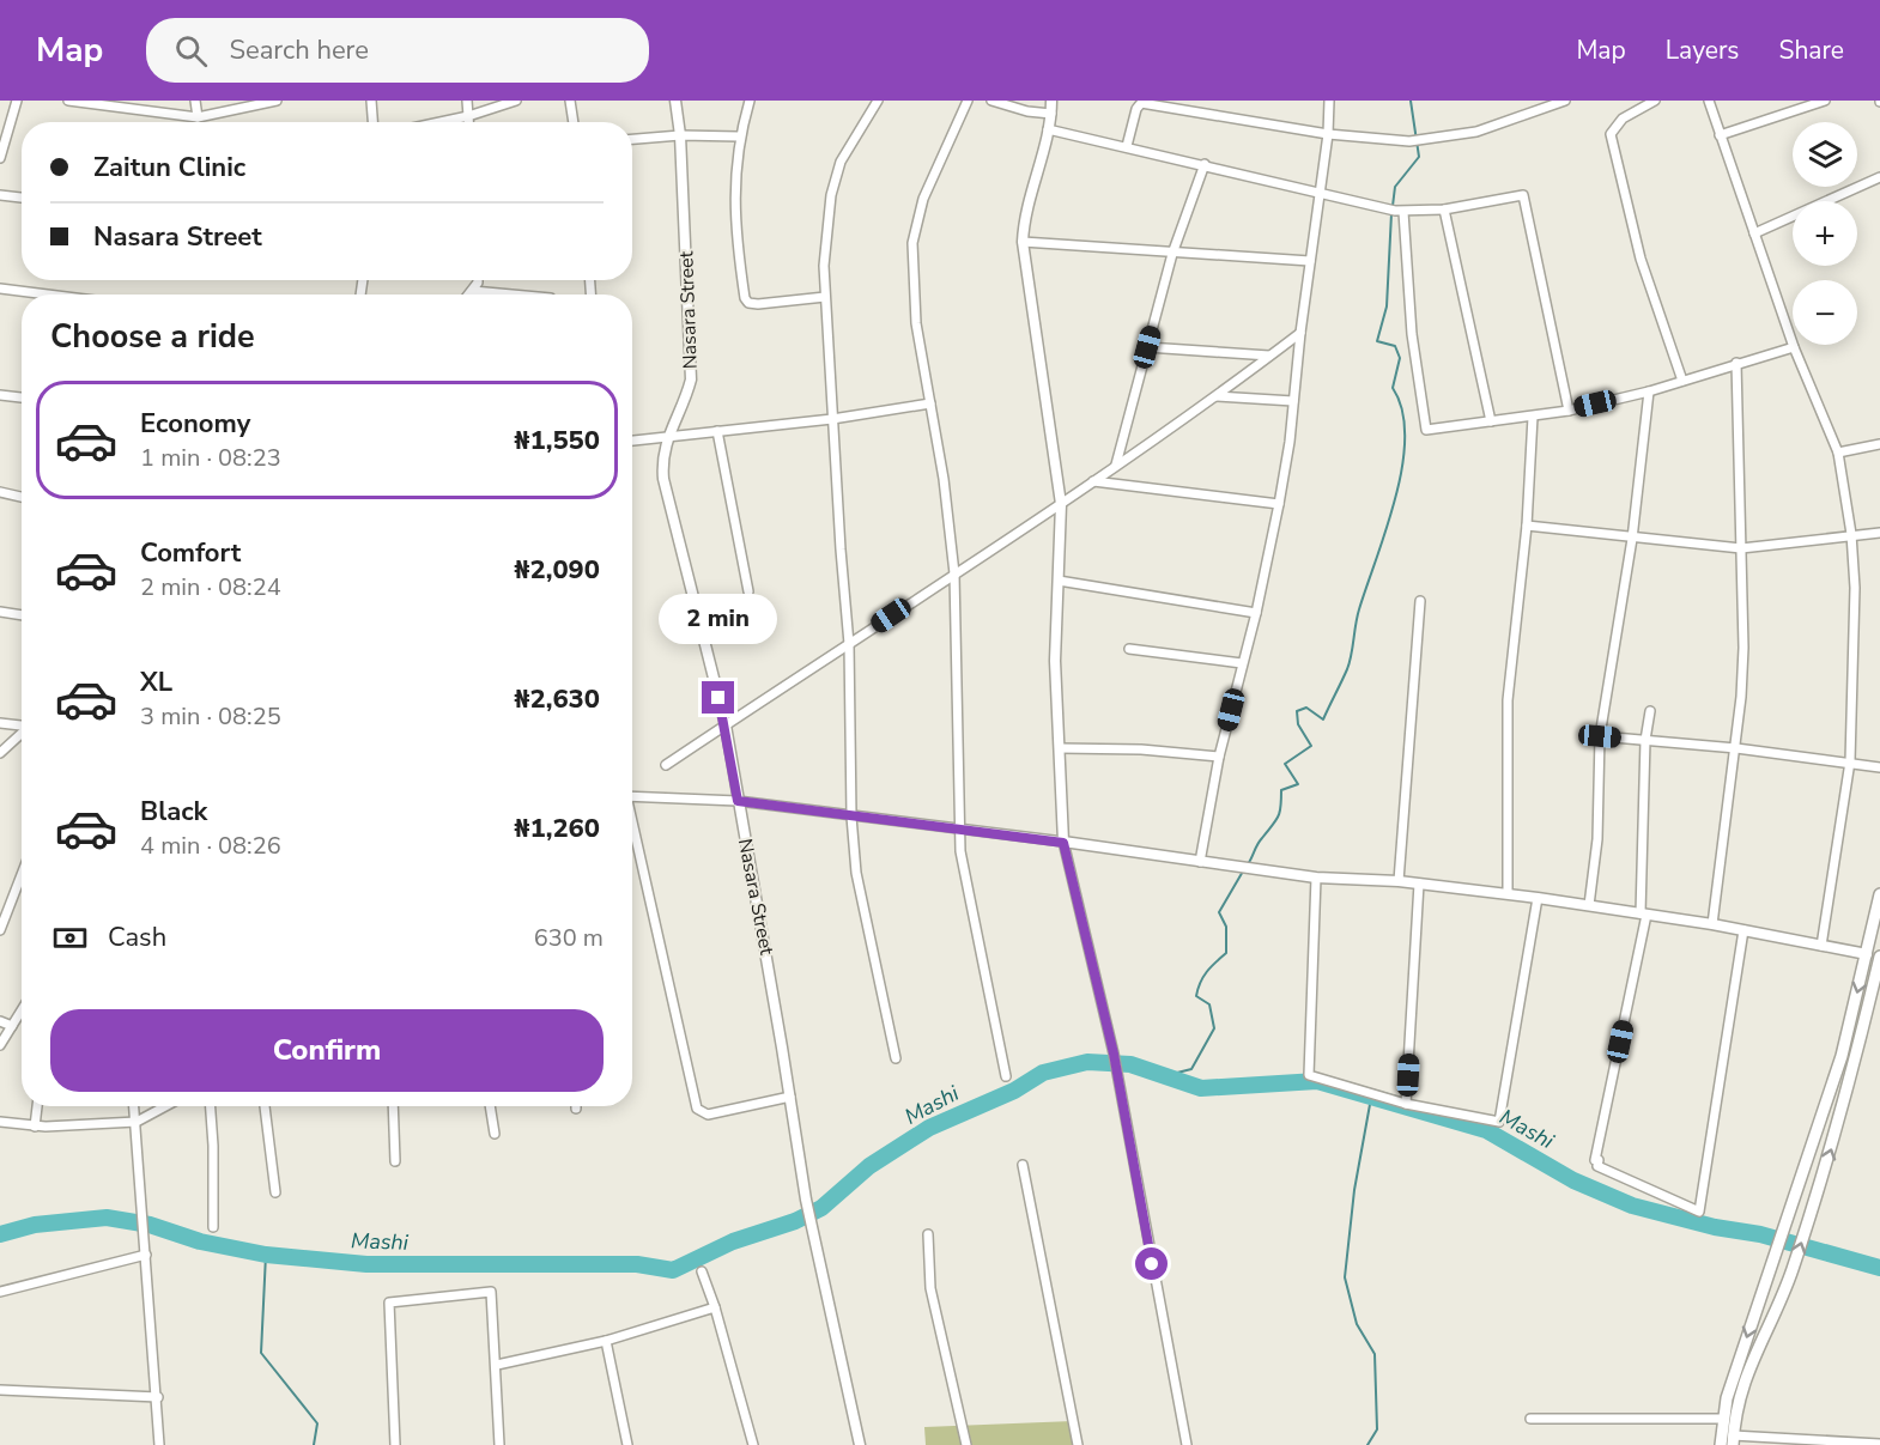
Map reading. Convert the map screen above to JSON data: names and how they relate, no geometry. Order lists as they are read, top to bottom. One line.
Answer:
{"streets":{"street":["Nasara Street"]},"water":["Mashi"],"page":{"header":"Map","search":"Search here","nav":["Map","Layers","Share"],"map_buttons":["+","−"],"banner":["Zaitun Clinic","Nasara Street"],"heading":"Choose a ride","list":[{"name":"Economy","note":"1 min · 08:23","value":"₦1,550"},{"name":"Comfort","note":"2 min · 08:24","value":"₦2,090"},{"name":"XL","note":"3 min · 08:25","value":"₦2,630"},{"name":"Black","note":"4 min · 08:26","value":"₦1,260"}],"bubble":"2 min","pay":["Cash","630 m"],"buttons":"Confirm"}}
